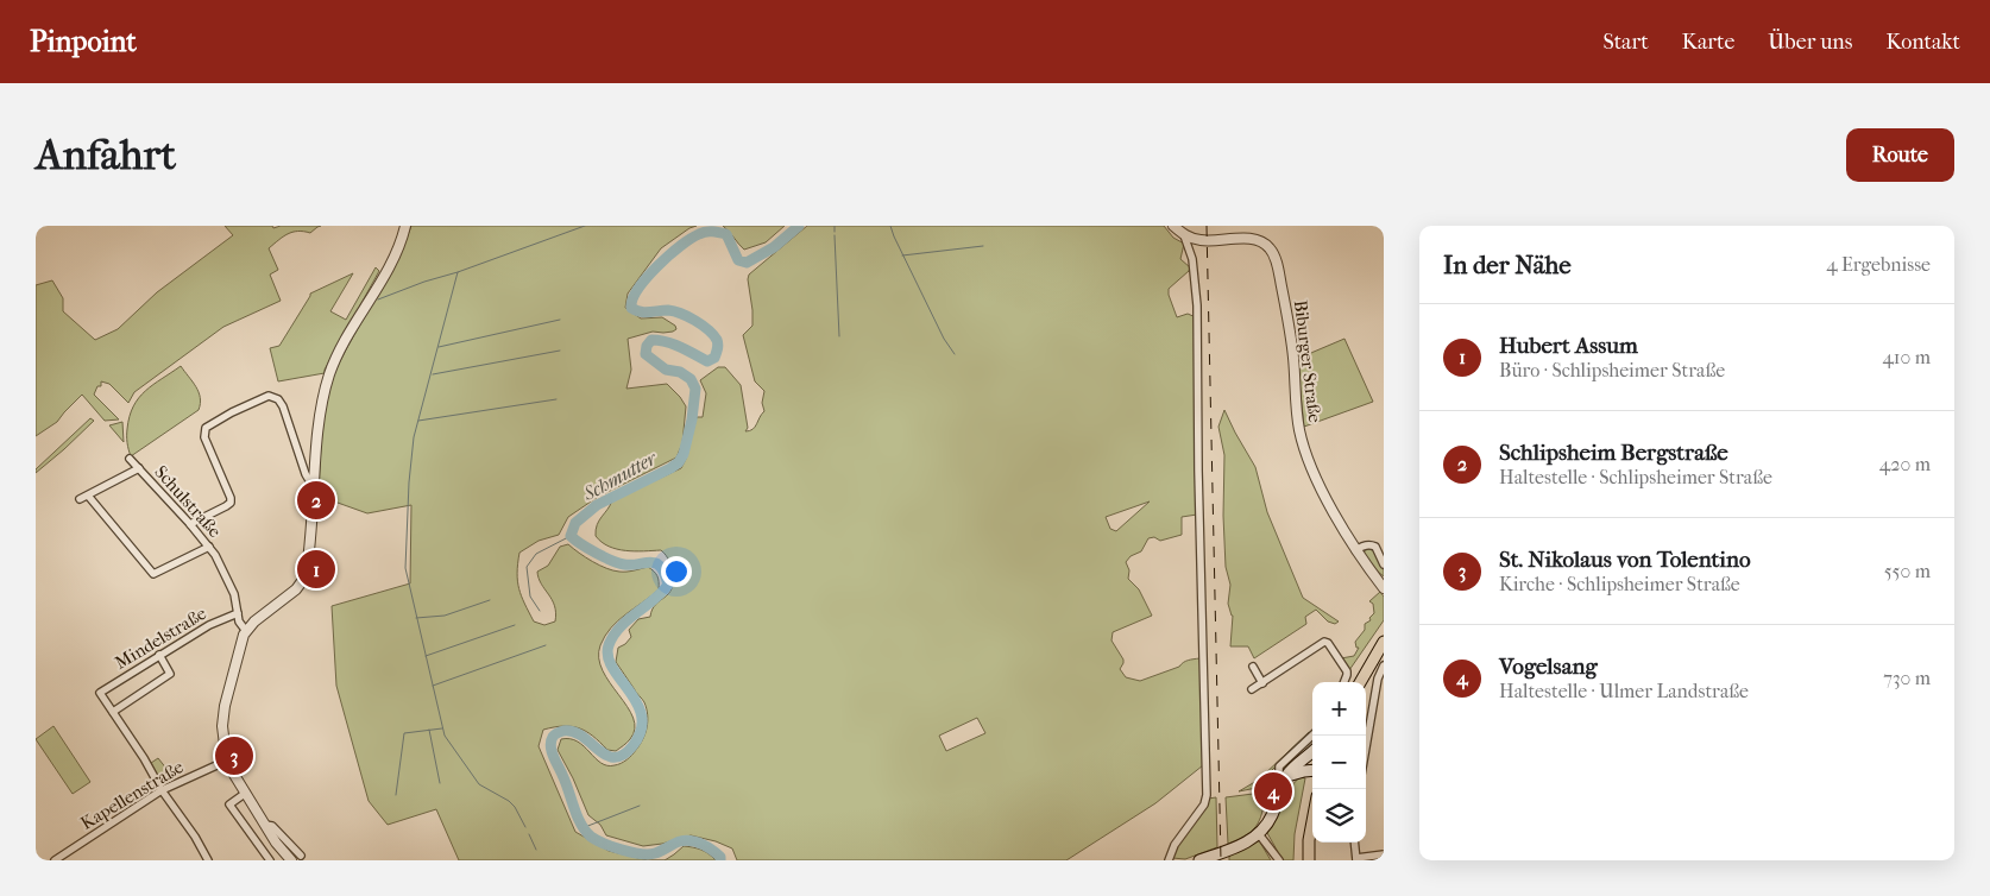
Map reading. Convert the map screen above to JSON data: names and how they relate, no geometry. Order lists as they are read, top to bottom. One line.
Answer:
{"streets":{"street":["Biburger Straße","Schulstraße","Mindelstraße","Kapellenstraße"]},"crossings":[["Schulstraße","Mindelstraße"]],"water":["Schmutter"],"page":{"header":"Pinpoint","nav":["Start","Karte","Über uns","Kontakt"],"buttons":"Route","title":"Anfahrt","heading":["In der Nähe","4 Ergebnisse"],"list":[{"mark":"1","name":"Hubert Assum","note":"Büro · Schlipsheimer Straße","value":"410 m"},{"mark":"2","name":"Schlipsheim Bergstraße","note":"Haltestelle · Schlipsheimer Straße","value":"420 m"},{"mark":"3","name":"St. Nikolaus von Tolentino","note":"Kirche · Schlipsheimer Straße","value":"550 m"},{"mark":"4","name":"Vogelsang","note":"Haltestelle · Ulmer Landstraße","value":"730 m"}],"pins":["2","1","3","4"],"map_buttons":["+","−"]}}
